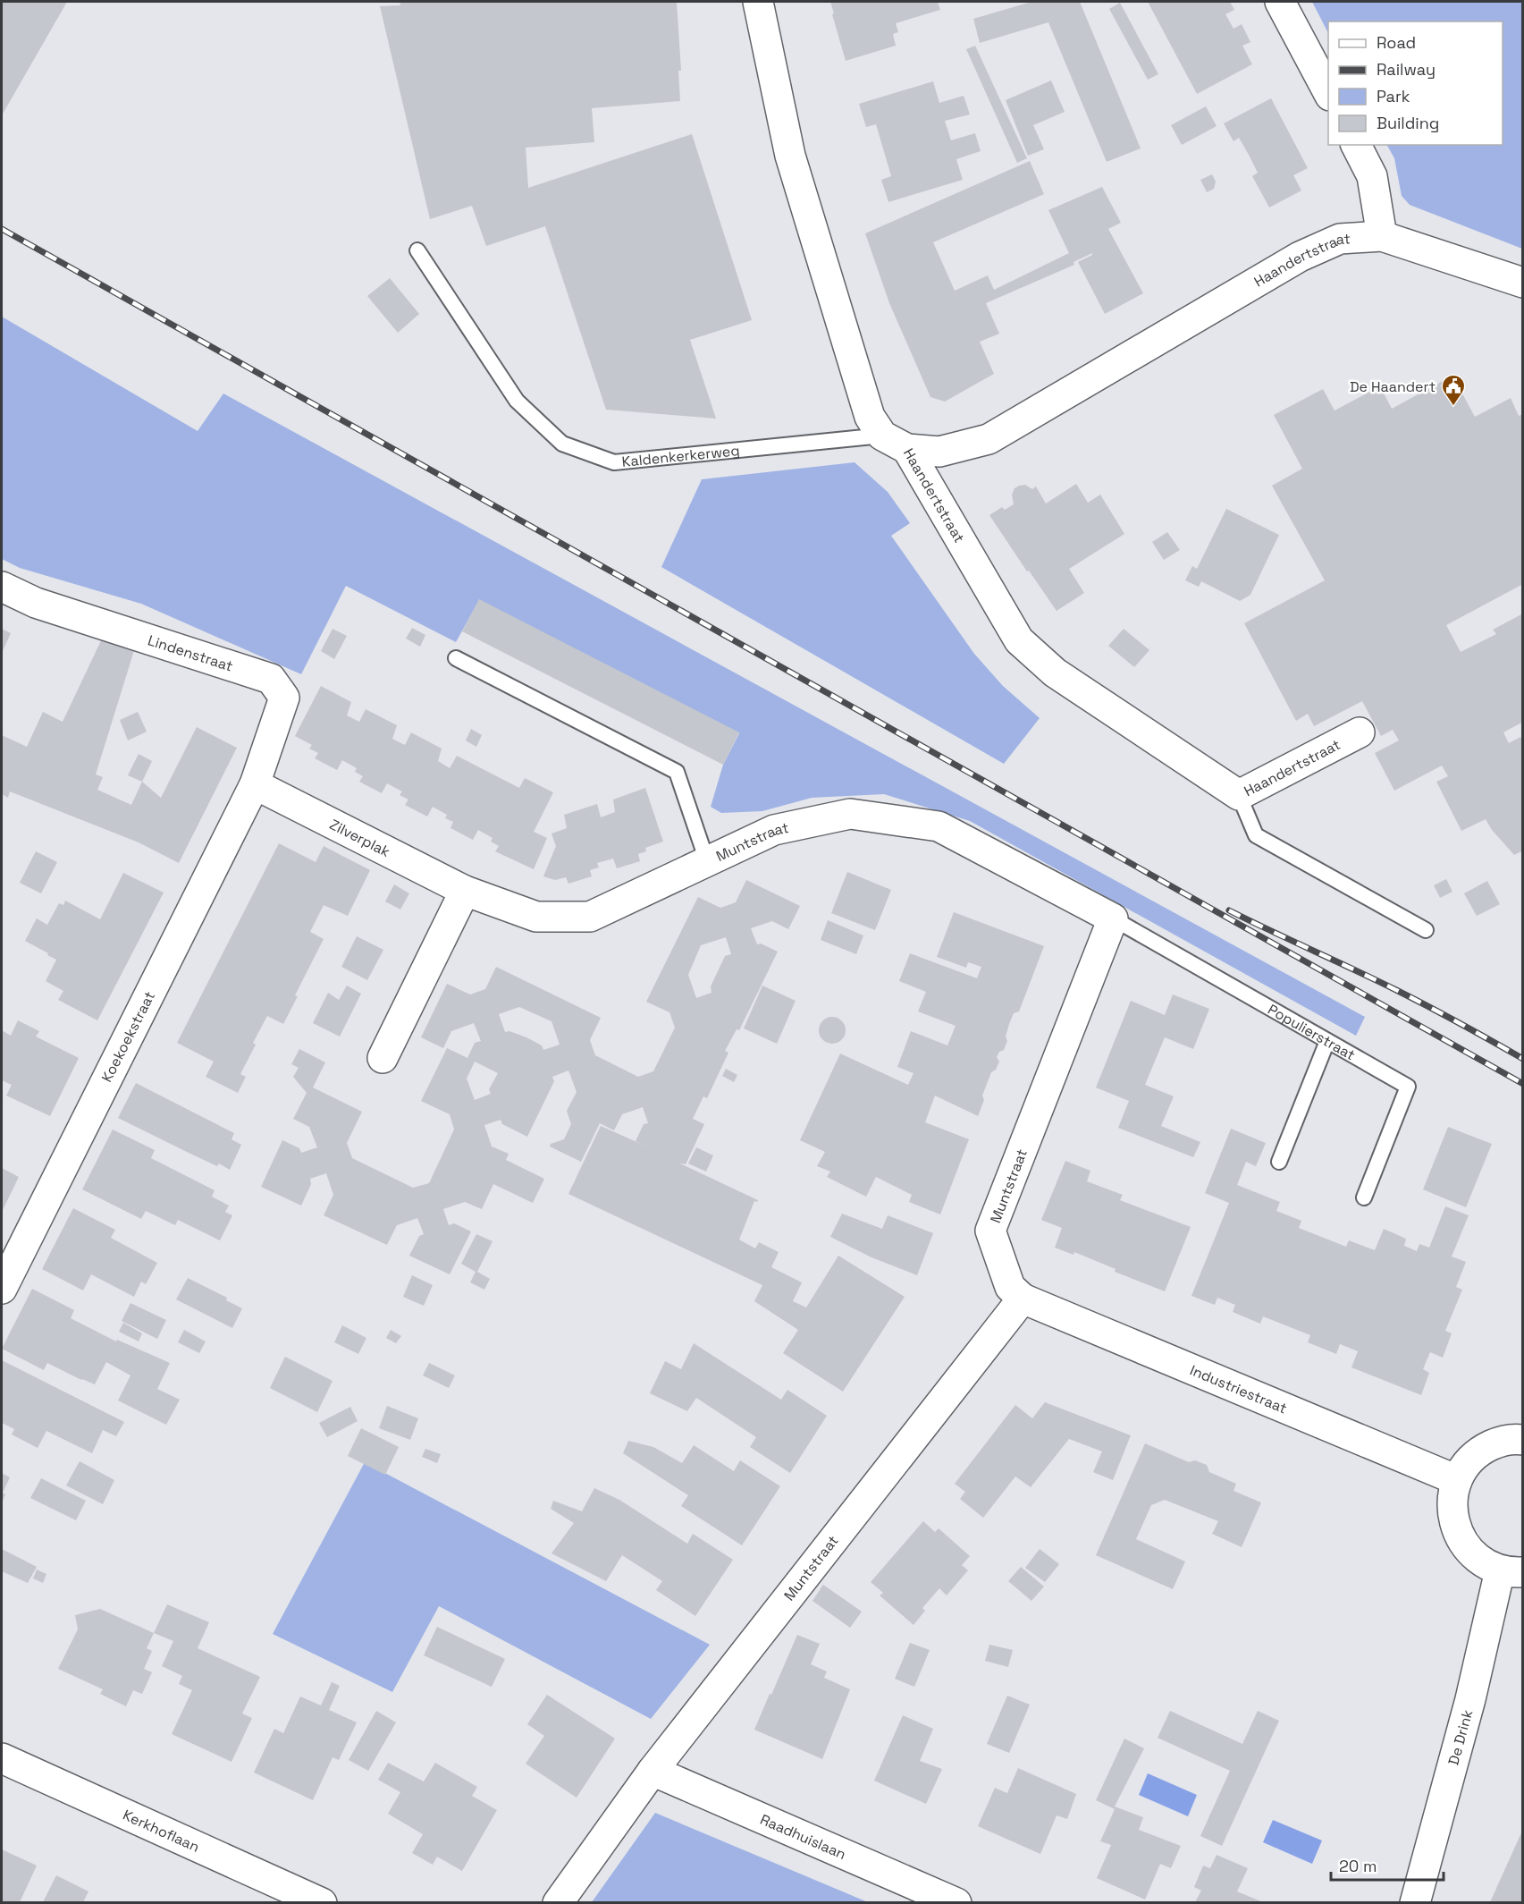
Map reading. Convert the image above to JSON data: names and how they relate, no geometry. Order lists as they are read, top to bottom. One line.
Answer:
{"streets":{"street":["Haandertstraat","Lindenstraat","Zilverplak","Muntstraat","Koekoekstraat","Industriestraat","De Drink","Kerkhoflaan","Raadhuislaan"],"lane":["Kaldenkerkerweg","Populierstraat"]},"crossings":[["Lindenstraat","Zilverplak"],["Lindenstraat","Koekoekstraat"],["Zilverplak","Muntstraat"],["Zilverplak","Koekoekstraat"],["Muntstraat","Populierstraat"],["Muntstraat","Industriestraat"],["Muntstraat","Raadhuislaan"]],"places":{"public building":["De Haandert"]},"legend":["Road","Railway","Park","Building"],"scale_bar":"20 m"}
